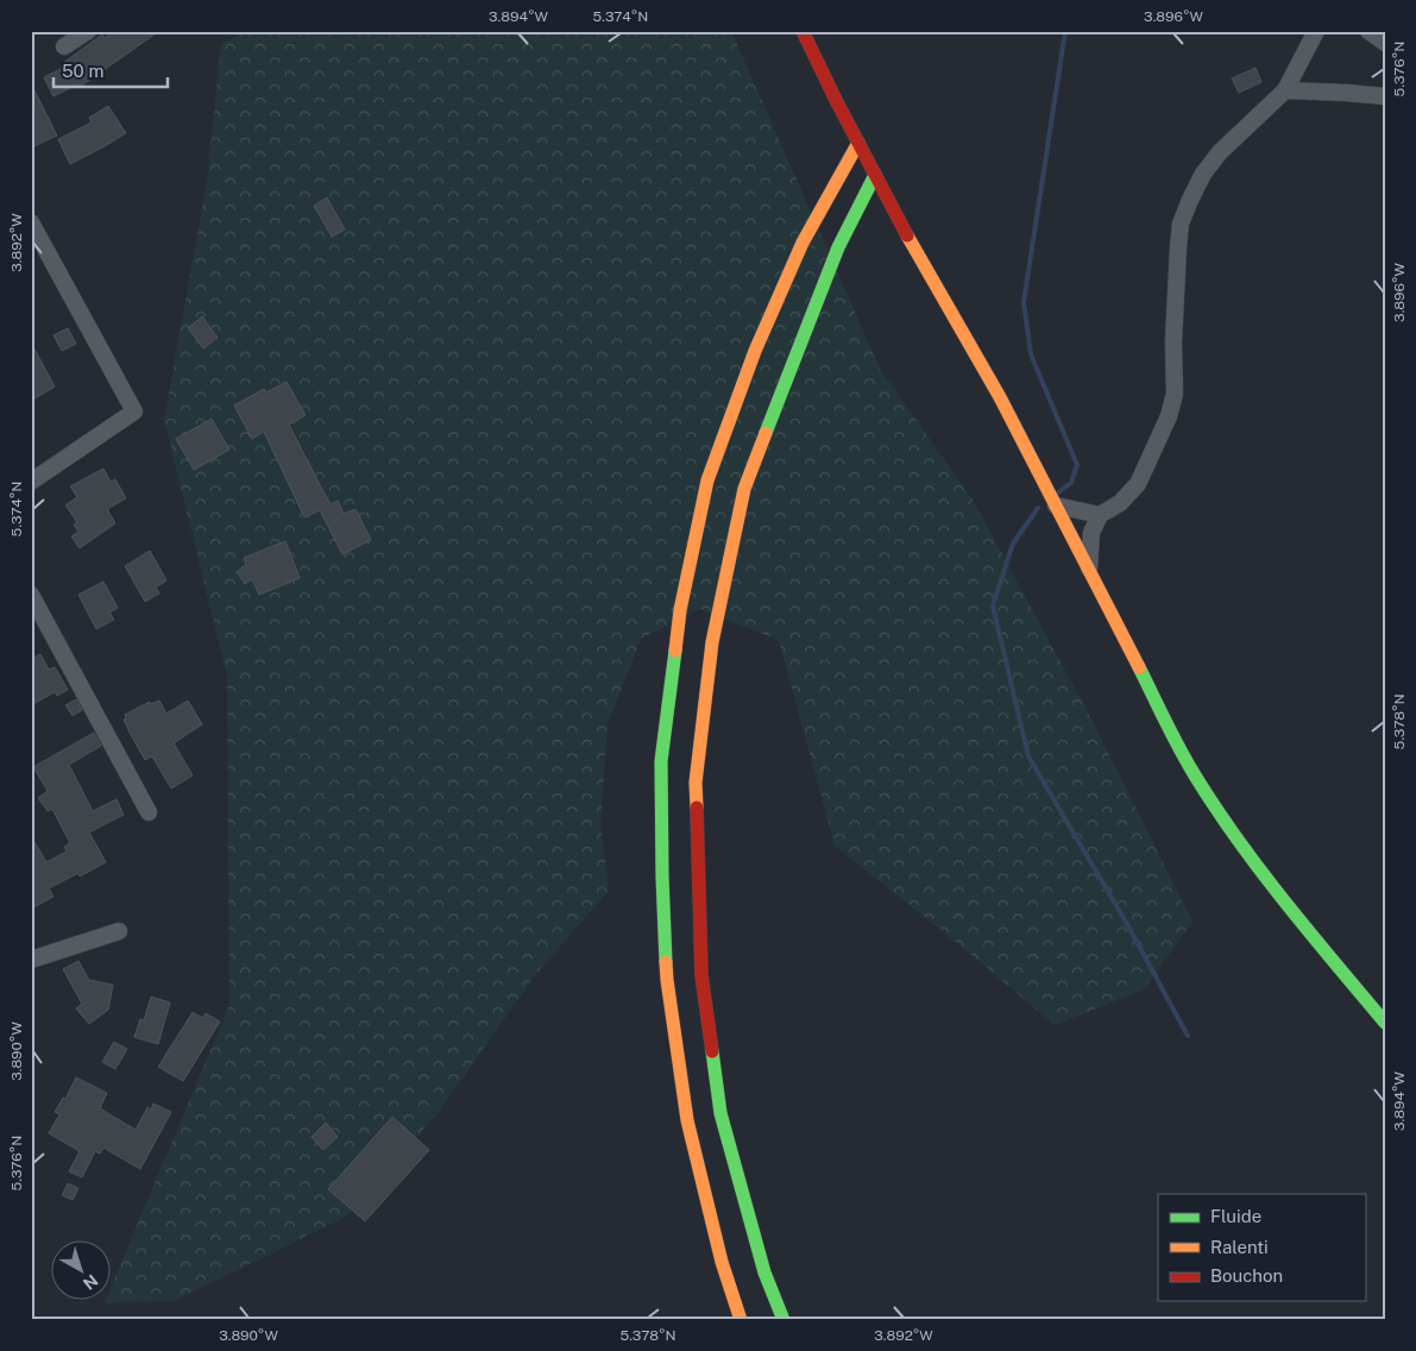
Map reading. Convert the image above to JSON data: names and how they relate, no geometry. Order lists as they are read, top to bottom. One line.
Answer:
{"legend":["Fluide","Ralenti","Bouchon"],"scale_bar":"50 m","north":"bottom right","coordinates":["3.894°W","5.374°N","3.896°W","5.376°N","3.892°W","5.378°N","3.890°W"]}
